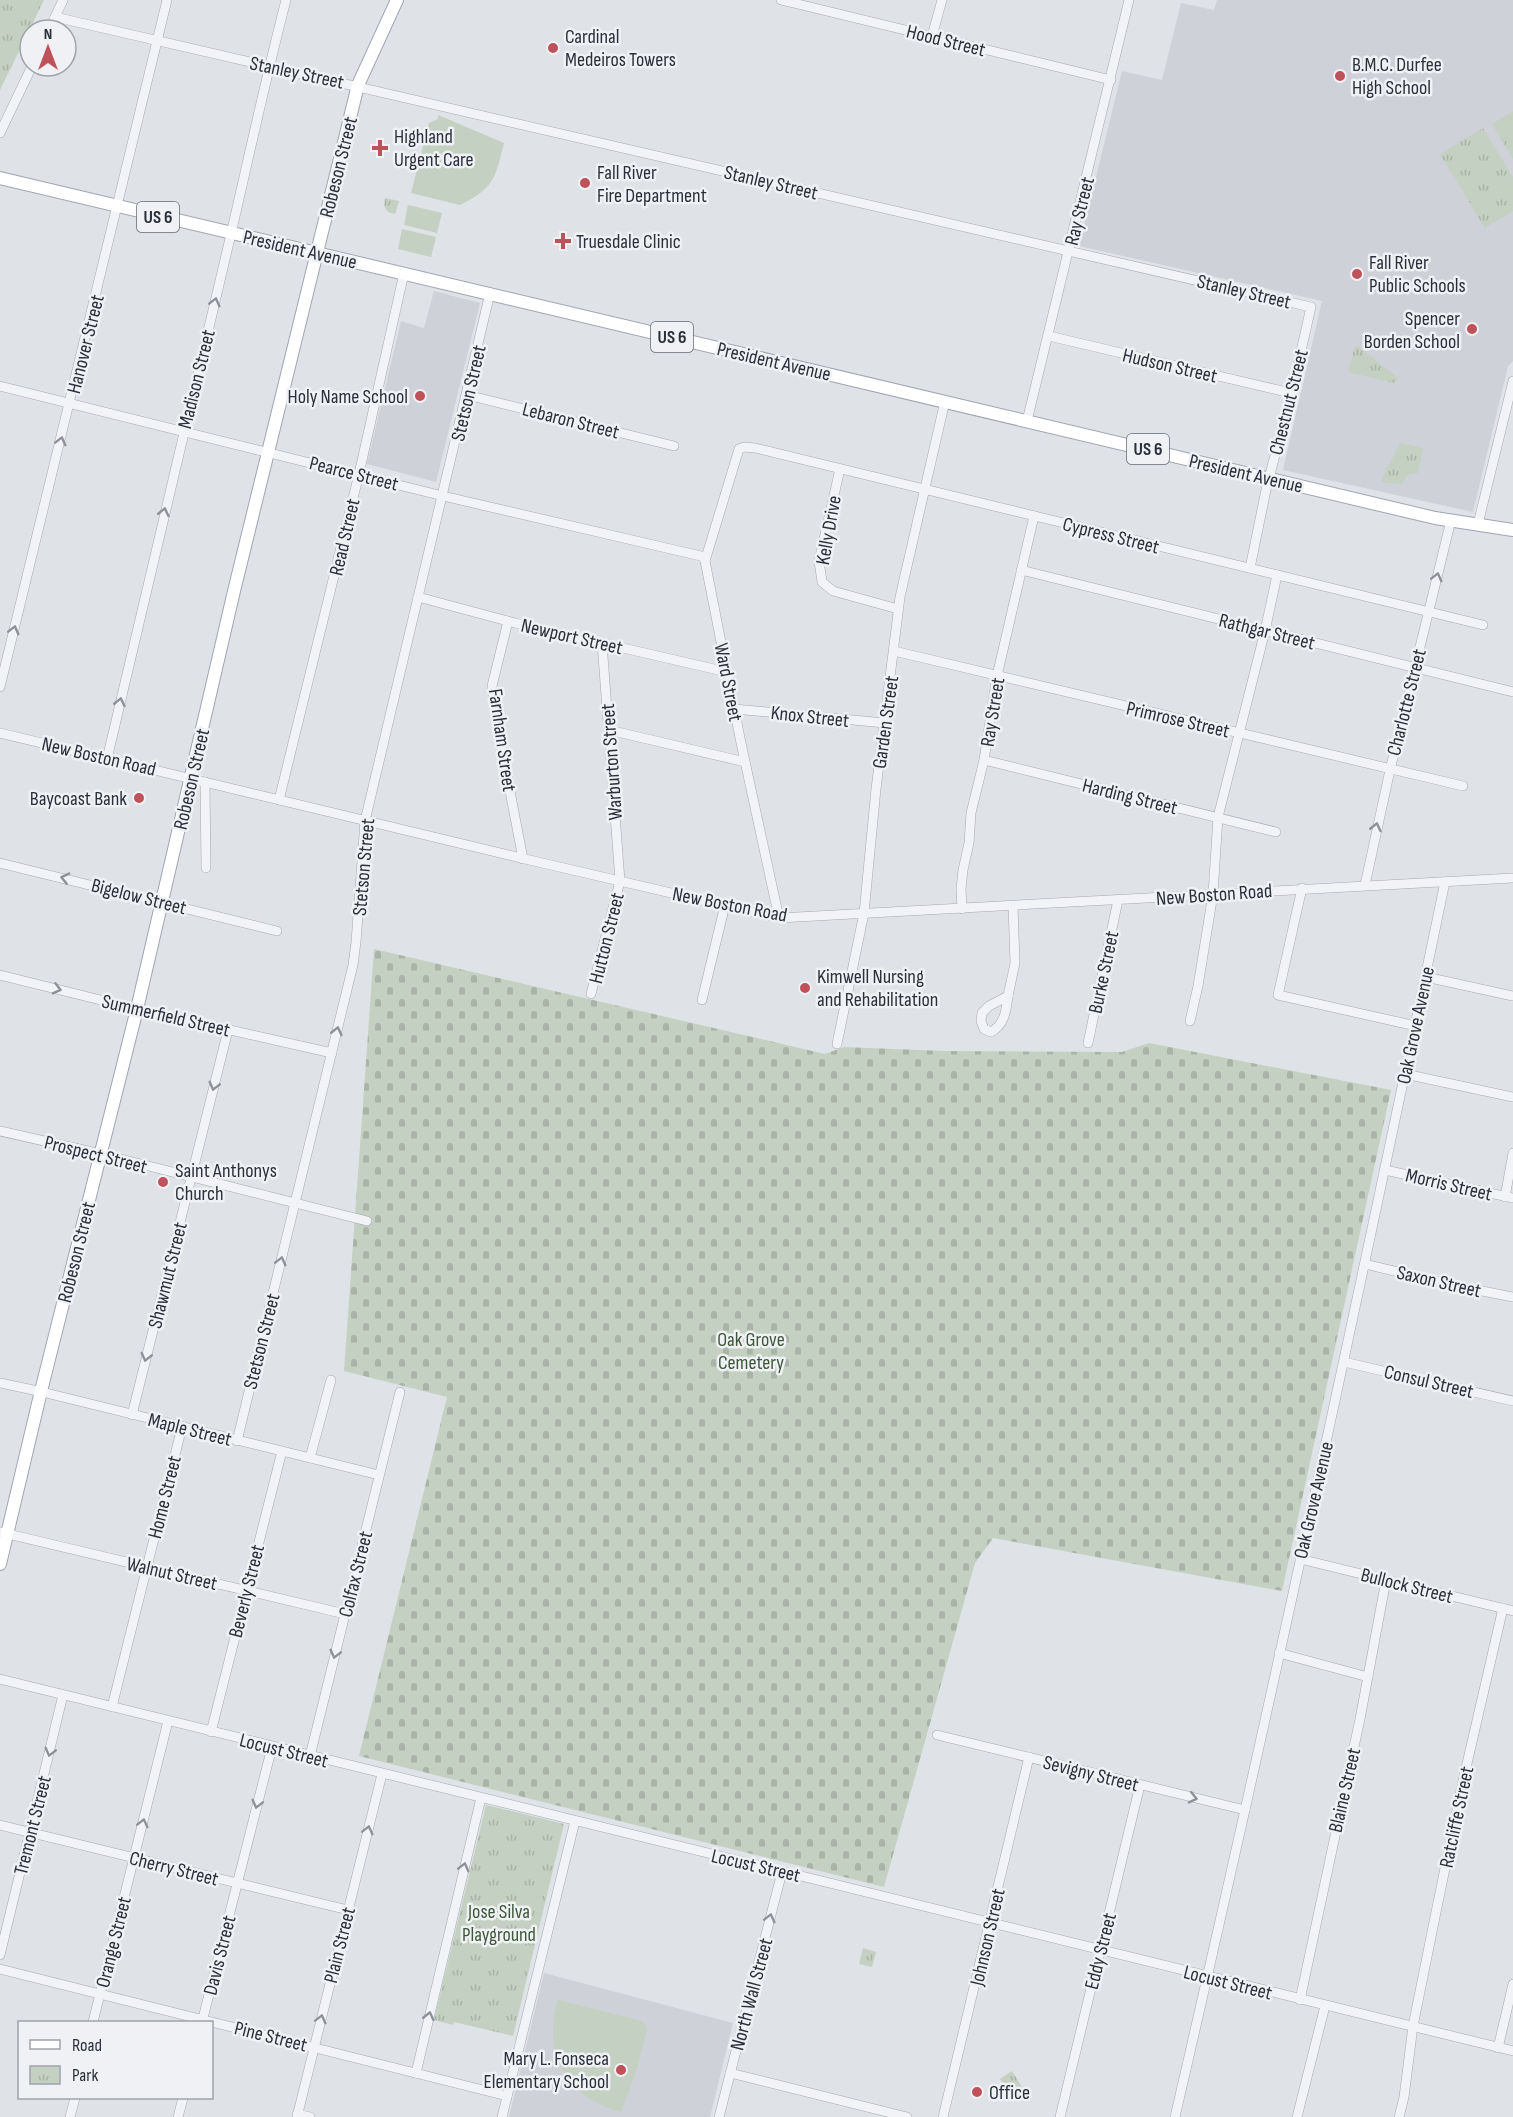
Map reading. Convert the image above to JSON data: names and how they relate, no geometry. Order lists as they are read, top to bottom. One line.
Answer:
{"streets":{"main road":["Robeson Street","US 6","President Avenue"],"street":["Hood Street","Stanley Street","Ray Street","Hanover Street","Hudson Street","Madison Street","Stetson Street","Chestnut Street","Lebaron Street","Pearce Street","Kelly Drive","Cypress Street","Read Street","Rathgar Street","Newport Street","Ward Street","Charlotte Street","Knox Street","Primrose Street","Garden Street","Farnham Street","New Boston Road","Warburton Street","Harding Street","Bigelow Street","Hutton Street","Burke Street","Summerfield Street","Oak Grove Avenue","Prospect Street","Morris Street","Shawmut Street","Saxon Street","Consul Street","Maple Street","Home Street","Walnut Street","Colfax Street","Bullock Street","Beverly Street","Locust Street","Sevigny Street","Blaine Street","Ratcliffe Street","Tremont Street","Cherry Street","Johnson Street","Orange Street","Plain Street","Eddy Street","Davis Street","North Wall Street","Pine Street"]},"crossings":[["Hood Street","Ray Street"],["Stanley Street","Robeson Street"],["Stanley Street","Ray Street"],["Stanley Street","Hanover Street"],["Stanley Street","Madison Street"],["Stanley Street","Chestnut Street"],["Robeson Street","President Avenue"],["Robeson Street","Pearce Street"],["Robeson Street","New Boston Road"],["Robeson Street","Bigelow Street"],["Robeson Street","Summerfield Street"],["Robeson Street","Prospect Street"],["Robeson Street","Maple Street"],["Robeson Street","Walnut Street"],["Ray Street","President Avenue"],["Ray Street","Hudson Street"],["Ray Street","Cypress Street"],["Ray Street","Rathgar Street"],["Ray Street","Primrose Street"],["Ray Street","New Boston Road"],["Ray Street","Harding Street"],["President Avenue","Hanover Street"],["President Avenue","Madison Street"],["President Avenue","Stetson Street"],["President Avenue","Chestnut Street"],["President Avenue","Read Street"],["President Avenue","Charlotte Street"],["President Avenue","Garden Street"],["Hanover Street","Pearce Street"],["Hudson Street","Chestnut Street"],["Madison Street","Pearce Street"],["Madison Street","New Boston Road"],["Stetson Street","Lebaron Street"],["Stetson Street","Pearce Street"],["Stetson Street","Newport Street"],["Stetson Street","New Boston Road"],["Stetson Street","Summerfield Street"],["Stetson Street","Prospect Street"],["Stetson Street","Maple Street"],["Chestnut Street","Cypress Street"],["Pearce Street","Read Street"],["Pearce Street","Ward Street"],["Kelly Drive","Cypress Street"],["Kelly Drive","Garden Street"],["Cypress Street","Ward Street"],["Cypress Street","Charlotte Street"],["Cypress Street","Garden Street"],["Read Street","New Boston Road"],["Rathgar Street","Charlotte Street"],["Newport Street","Ward Street"],["Newport Street","Farnham Street"],["Newport Street","Warburton Street"],["Ward Street","Knox Street"],["Ward Street","New Boston Road"],["Charlotte Street","Primrose Street"],["Charlotte Street","New Boston Road"],["Knox Street","Garden Street"],["Primrose Street","Garden Street"],["Garden Street","New Boston Road"],["Farnham Street","New Boston Road"],["New Boston Road","Warburton Street"],["New Boston Road","Hutton Street"],["New Boston Road","Burke Street"],["New Boston Road","Oak Grove Avenue"],["Warburton Street","Hutton Street"],["Summerfield Street","Shawmut Street"],["Oak Grove Avenue","Morris Street"],["Oak Grove Avenue","Saxon Street"],["Oak Grove Avenue","Consul Street"],["Oak Grove Avenue","Bullock Street"],["Oak Grove Avenue","Locust Street"],["Oak Grove Avenue","Sevigny Street"],["Prospect Street","Shawmut Street"],["Shawmut Street","Maple Street"],["Maple Street","Home Street"],["Maple Street","Colfax Street"],["Maple Street","Beverly Street"],["Home Street","Walnut Street"],["Home Street","Locust Street"],["Walnut Street","Colfax Street"],["Walnut Street","Beverly Street"],["Colfax Street","Locust Street"],["Bullock Street","Blaine Street"],["Bullock Street","Ratcliffe Street"],["Beverly Street","Locust Street"],["Locust Street","Blaine Street"],["Locust Street","Ratcliffe Street"],["Locust Street","Tremont Street"],["Locust Street","Johnson Street"],["Locust Street","Orange Street"],["Locust Street","Plain Street"],["Locust Street","Eddy Street"],["Locust Street","Davis Street"],["Locust Street","North Wall Street"],["Sevigny Street","Johnson Street"],["Sevigny Street","Eddy Street"],["Tremont Street","Cherry Street"],["Cherry Street","Orange Street"],["Cherry Street","Plain Street"],["Cherry Street","Davis Street"],["Orange Street","Pine Street"],["Plain Street","Pine Street"],["Davis Street","Pine Street"]],"one_way":["Hanover Street","Madison Street","Stetson Street","Charlotte Street","Bigelow Street","Summerfield Street","Shawmut Street","Colfax Street","Tremont Street","Orange Street","Plain Street","Davis Street","North Wall Street"],"parks":["Oak Grove Cemetery","Jose Silva Playground"],"places":{"other":["Cardinal Medeiros Towers","B.M.C. Durfee High School","Fall River Fire Department","Fall River Public Schools","Spencer Borden School","Holy Name School","Baycoast Bank","Kimwell Nursing and Rehabilitation","Saint Anthonys Church","Mary L. Fonseca Elementary School","Office"],"health":["Highland Urgent Care","Truesdale Clinic"]},"legend":["Road","Park"],"north":"top"}
